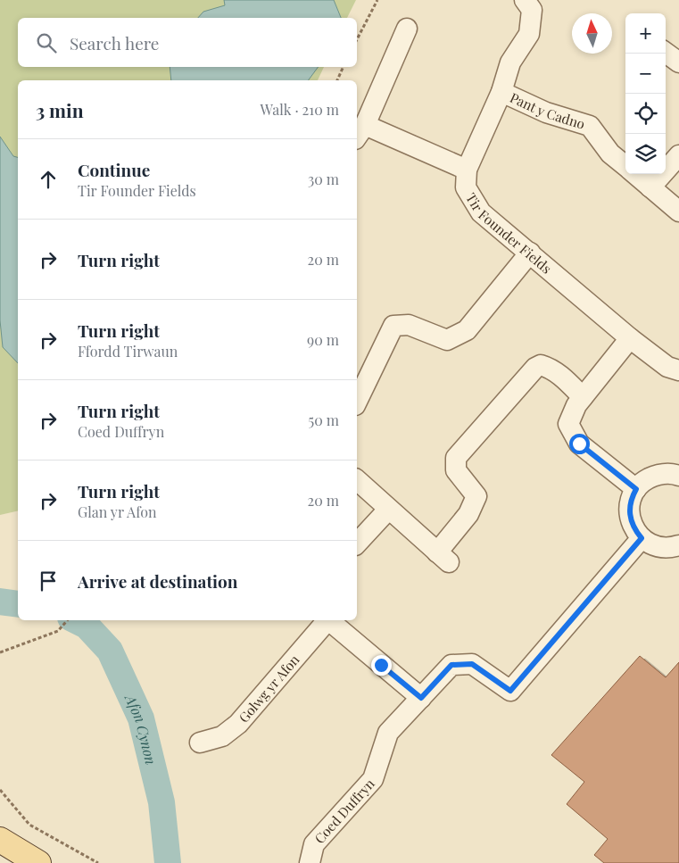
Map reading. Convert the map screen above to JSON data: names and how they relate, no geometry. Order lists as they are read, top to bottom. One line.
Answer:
{"streets":{"street":["Pant y Cadno","Tir Founder Fields","Golwg yr Afon","Coed Duffryn"]},"crossings":[["Pant y Cadno","Tir Founder Fields"]],"water":["Afon Cynon"],"north":"top","page":{"map_buttons":["+","−"],"search":"Search here","heading":["3 min","Walk · 210 m"],"list":[["Continue","Tir Founder Fields","30 m"],["Turn right","20 m"],["Turn right","Ffordd Tirwaun","90 m"],["Turn right","Coed Duffryn","50 m"],["Turn right","Glan yr Afon","20 m"],"Arrive at destination"]}}
